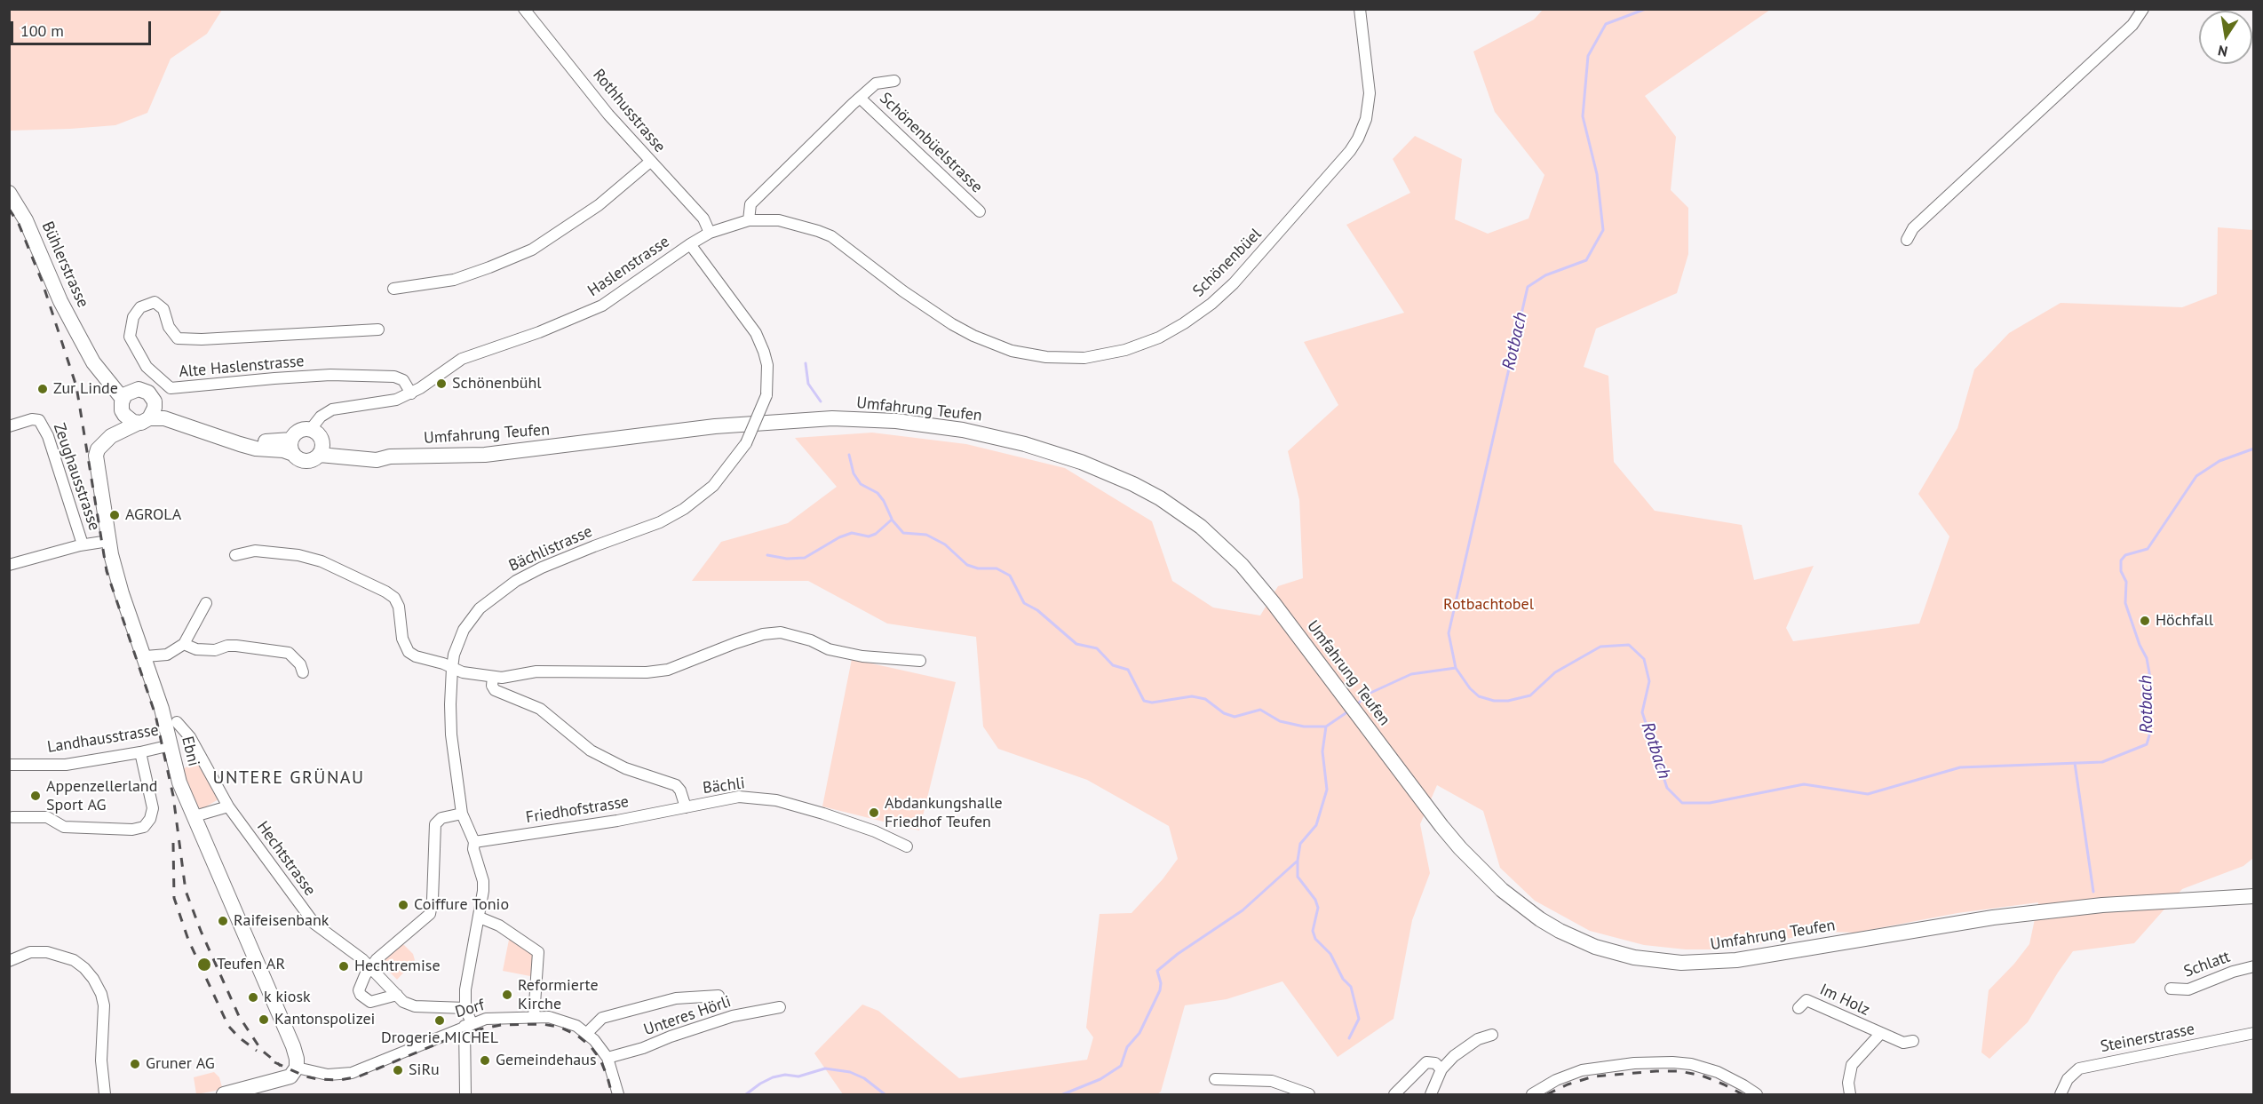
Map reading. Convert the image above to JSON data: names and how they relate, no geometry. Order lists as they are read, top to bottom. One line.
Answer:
{"streets":{"main road":["Bühlerstrasse","Umfahrung Teufen","Ebni"],"street":["Rothhusstrasse","Schönenbüelstrasse","Schönenbüel","Haslenstrasse","Alte Haslenstrasse","Zeughausstrasse","Bächlistrasse","Landhausstrasse","Bächli","Friedhofstrasse","Hechtstrasse","Schlatt","Im Holz","Dorf","Unteres Hörli","Steinerstrasse"]},"crossings":[["Rothhusstrasse","Haslenstrasse"],["Schönenbüelstrasse","Haslenstrasse"],["Schönenbüel","Haslenstrasse"],["Bühlerstrasse","Ebni"],["Haslenstrasse","Alte Haslenstrasse"],["Haslenstrasse","Umfahrung Teufen"],["Haslenstrasse","Bächlistrasse"],["Bächlistrasse","Friedhofstrasse"],["Bächlistrasse","Hechtstrasse"],["Bächlistrasse","Dorf"],["Landhausstrasse","Ebni"],["Ebni","Dorf"],["Bächli","Friedhofstrasse"],["Dorf","Unteres Hörli"]],"districts":["UNTERE GRÜNAU"],"water":["Rotbach"],"parks":["Rotbachtobel"],"places":["Schönenbühl","Zur Linde","AGROLA","Höchfall","Appenzellerland Sport AG","Abdankungshalle Friedhof Teufen","Coiffure Tonio","Raifeisenbank","Teufen AR","Hechtremise","Reformierte Kirche","k kiosk","Kantonspolizei","Drogerie MICHEL","Gemeindehaus","Gruner AG","SiRu"],"scale_bar":"100 m","north":"bottom"}
